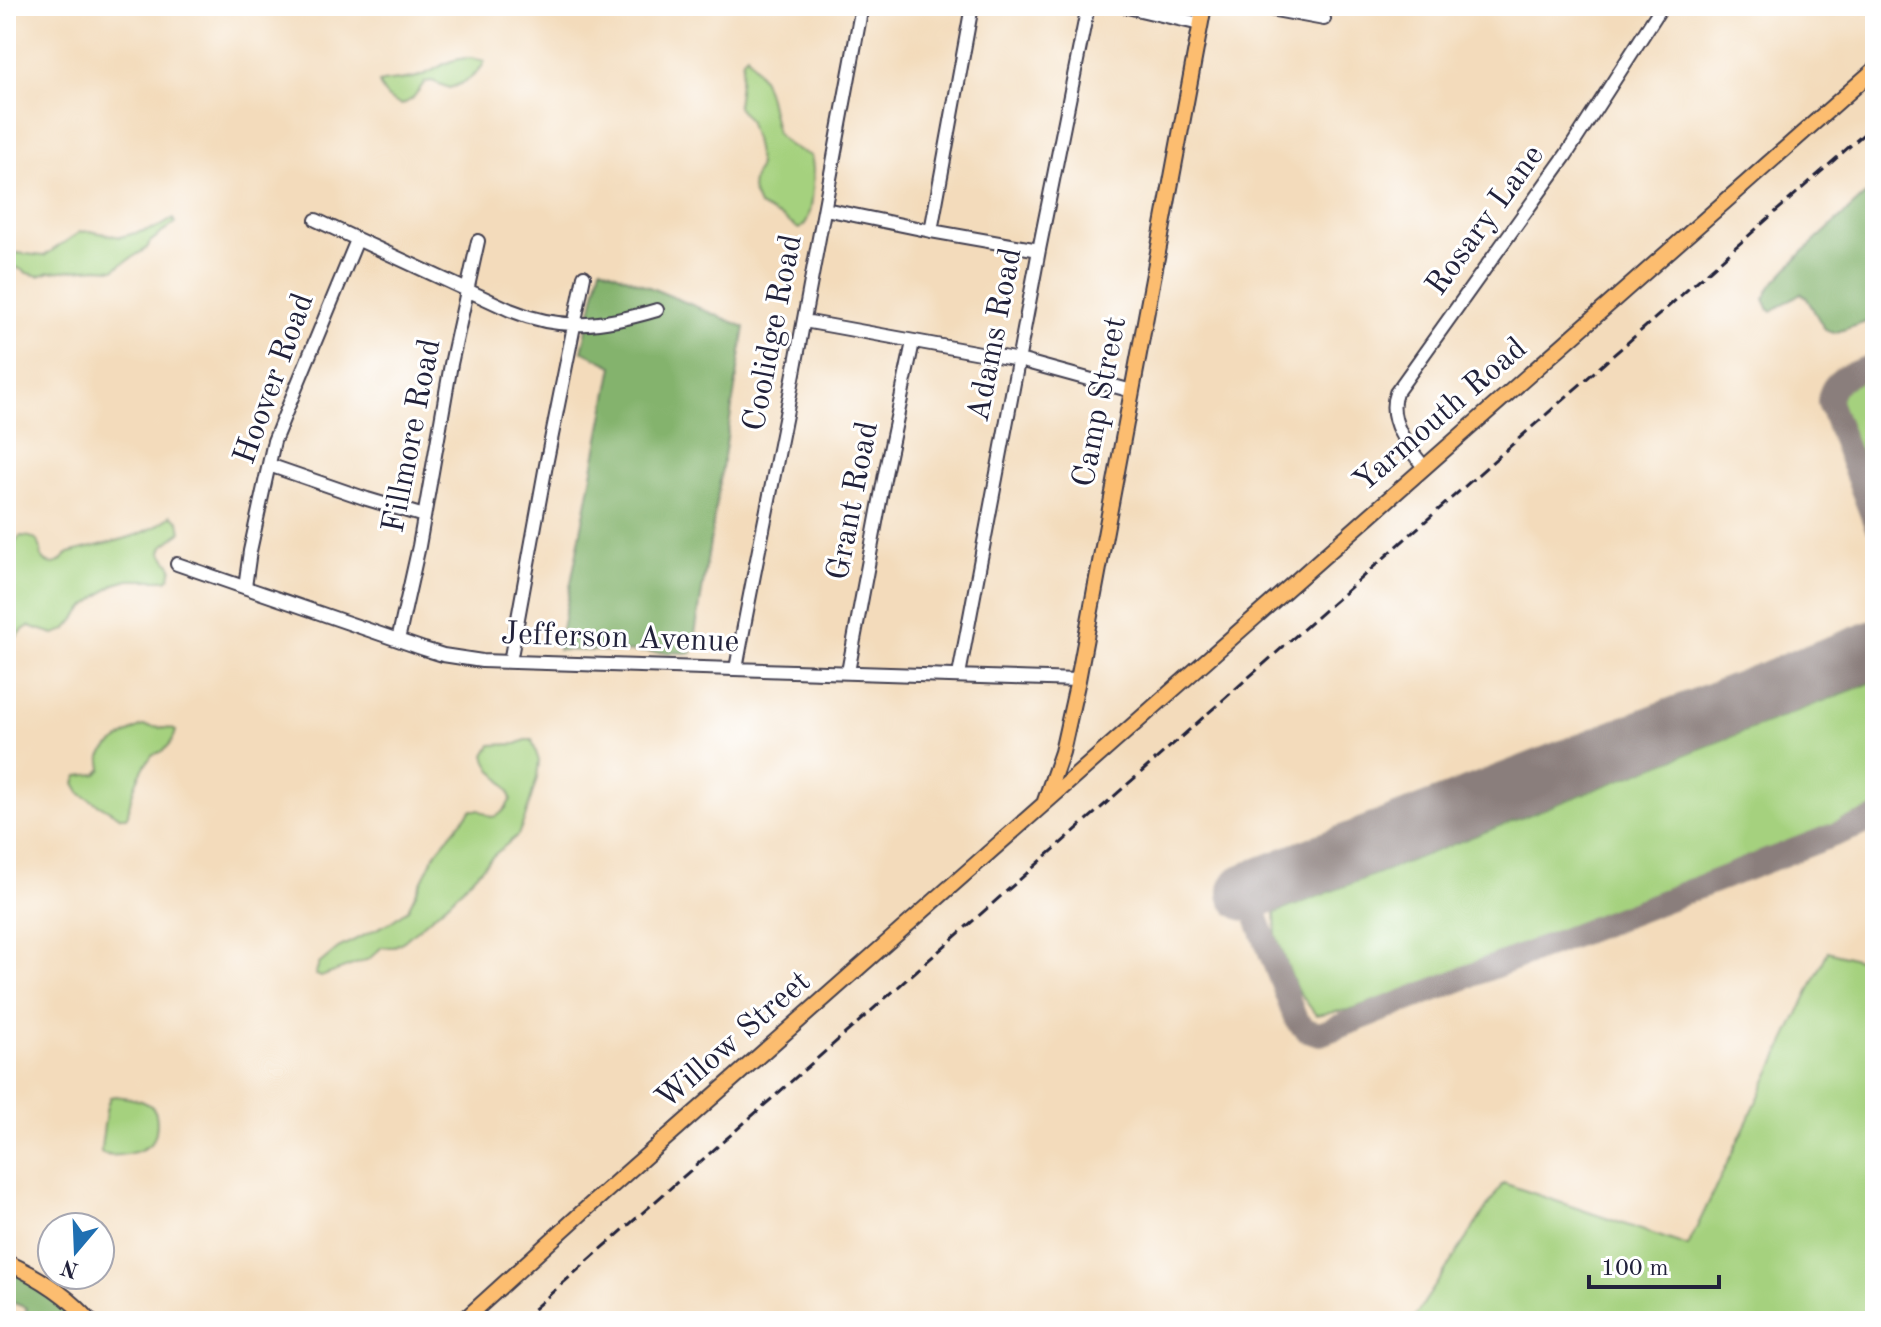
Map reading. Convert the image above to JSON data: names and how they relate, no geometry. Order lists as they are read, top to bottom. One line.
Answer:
{"streets":{"main road":["Camp Street","Yarmouth Road","Willow Street"],"street":["Rosary Lane","Coolidge Road","Adams Road","Hoover Road","Fillmore Road","Grant Road","Jefferson Avenue"]},"crossings":[["Rosary Lane","Yarmouth Road"],["Coolidge Road","Jefferson Avenue"],["Adams Road","Jefferson Avenue"],["Hoover Road","Jefferson Avenue"],["Camp Street","Yarmouth Road"],["Camp Street","Jefferson Avenue"],["Camp Street","Willow Street"],["Yarmouth Road","Willow Street"],["Fillmore Road","Jefferson Avenue"],["Grant Road","Jefferson Avenue"]],"scale_bar":"100 m","north":"bottom"}
